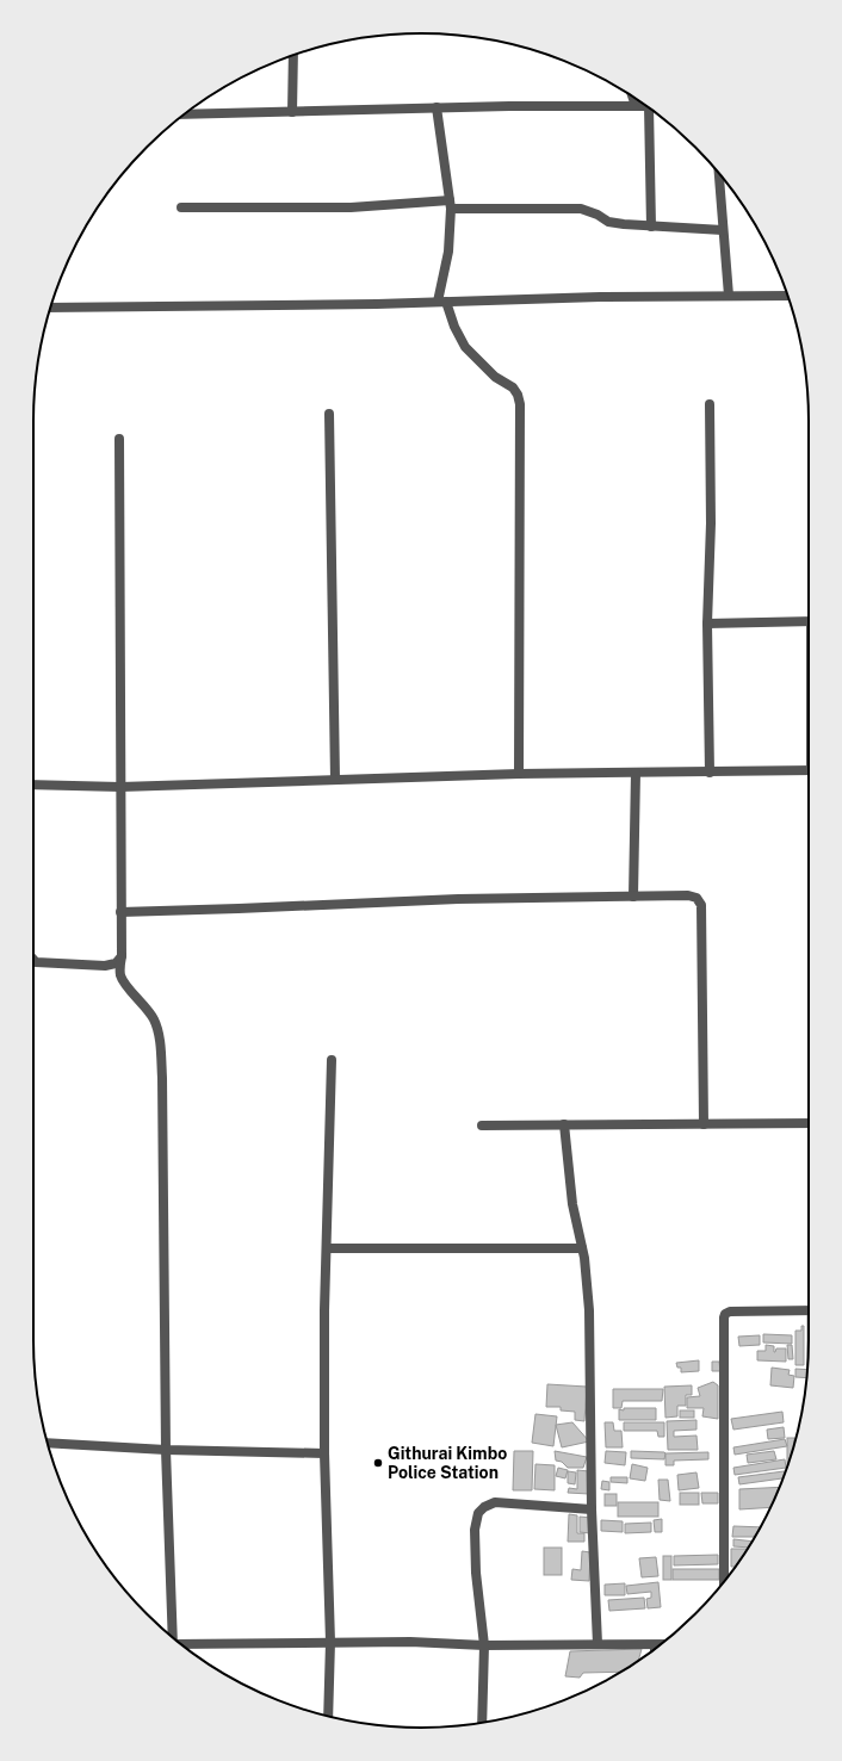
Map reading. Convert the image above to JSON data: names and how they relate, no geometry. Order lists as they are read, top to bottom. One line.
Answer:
{"places":["Githurai Kimbo Police Station"]}
